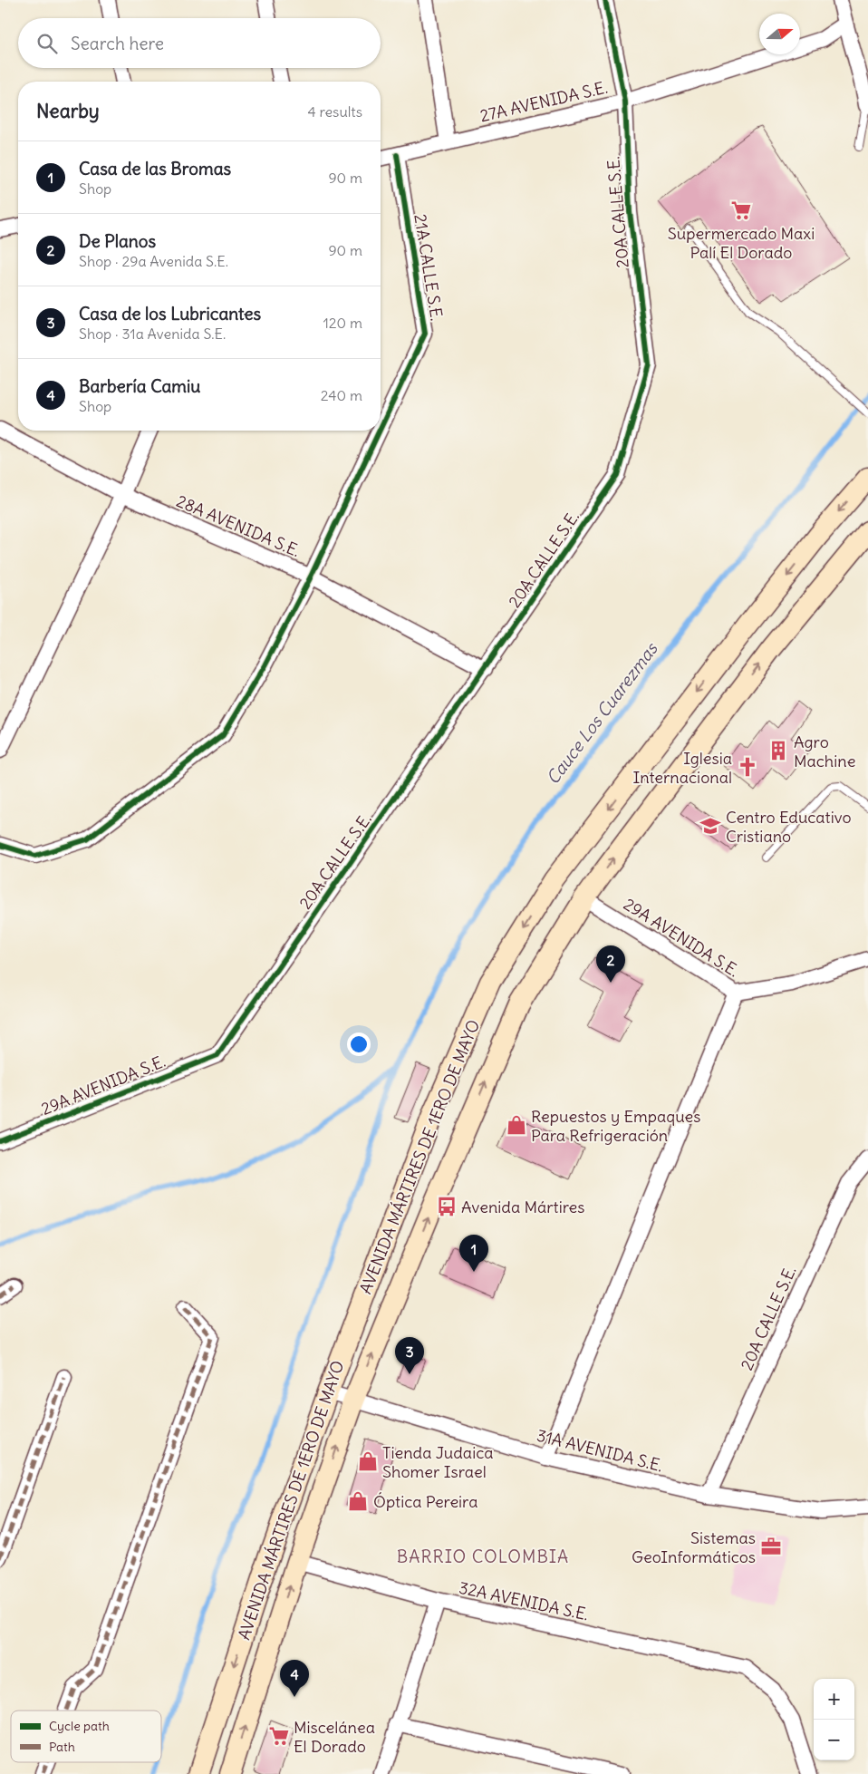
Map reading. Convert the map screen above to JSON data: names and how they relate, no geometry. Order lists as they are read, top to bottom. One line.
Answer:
{"streets":{"main road":["AVENIDA MÁRTIRES DE 1ERO DE MAYO"],"street":["27A AVENIDA S.E.","20A CALLE S.E.","21A CALLE S.E.","28A AVENIDA S.E.","29A AVENIDA S.E.","31A AVENIDA S.E.","32A AVENIDA S.E."]},"crossings":[["27A AVENIDA S.E.","20A CALLE S.E."],["27A AVENIDA S.E.","21A CALLE S.E."],["20A CALLE S.E.","28A AVENIDA S.E."],["20A CALLE S.E.","29A AVENIDA S.E."],["20A CALLE S.E.","31A AVENIDA S.E."],["21A CALLE S.E.","28A AVENIDA S.E."],["29A AVENIDA S.E.","AVENIDA MÁRTIRES DE 1ERO DE MAYO"],["AVENIDA MÁRTIRES DE 1ERO DE MAYO","31A AVENIDA S.E."],["AVENIDA MÁRTIRES DE 1ERO DE MAYO","32A AVENIDA S.E."]],"districts":["BARRIO COLOMBIA"],"water":["Cauce Los Cuarezmas"],"places":{"supermarket":["Supermercado Maxi Palí El Dorado","Miscelánea El Dorado"],"building":["Agro Machine"],"church":["Iglesia Internacional"],"school or university":["Centro Educativo Cristiano"],"shop":["Repuestos y Empaques Para Refrigeración","Tienda Judaica Shomer Israel","Óptica Pereira"],"bus stop":["Avenida Mártires"],"office":["Sistemas GeoInformáticos"]},"legend":["Cycle path","Path"],"north":"right","page":{"search":"Search here","heading":["Nearby","4 results"],"list":[{"mark":"1","name":"Casa de las Bromas","note":"Shop","value":"90 m"},{"mark":"2","name":"De Planos","note":"Shop · 29a Avenida S.E.","value":"90 m"},{"mark":"3","name":"Casa de los Lubricantes","note":"Shop · 31a Avenida S.E.","value":"120 m"},{"mark":"4","name":"Barbería Camiu","note":"Shop","value":"240 m"}],"pins":["2","1","3","4"],"map_buttons":["+","−"]}}
